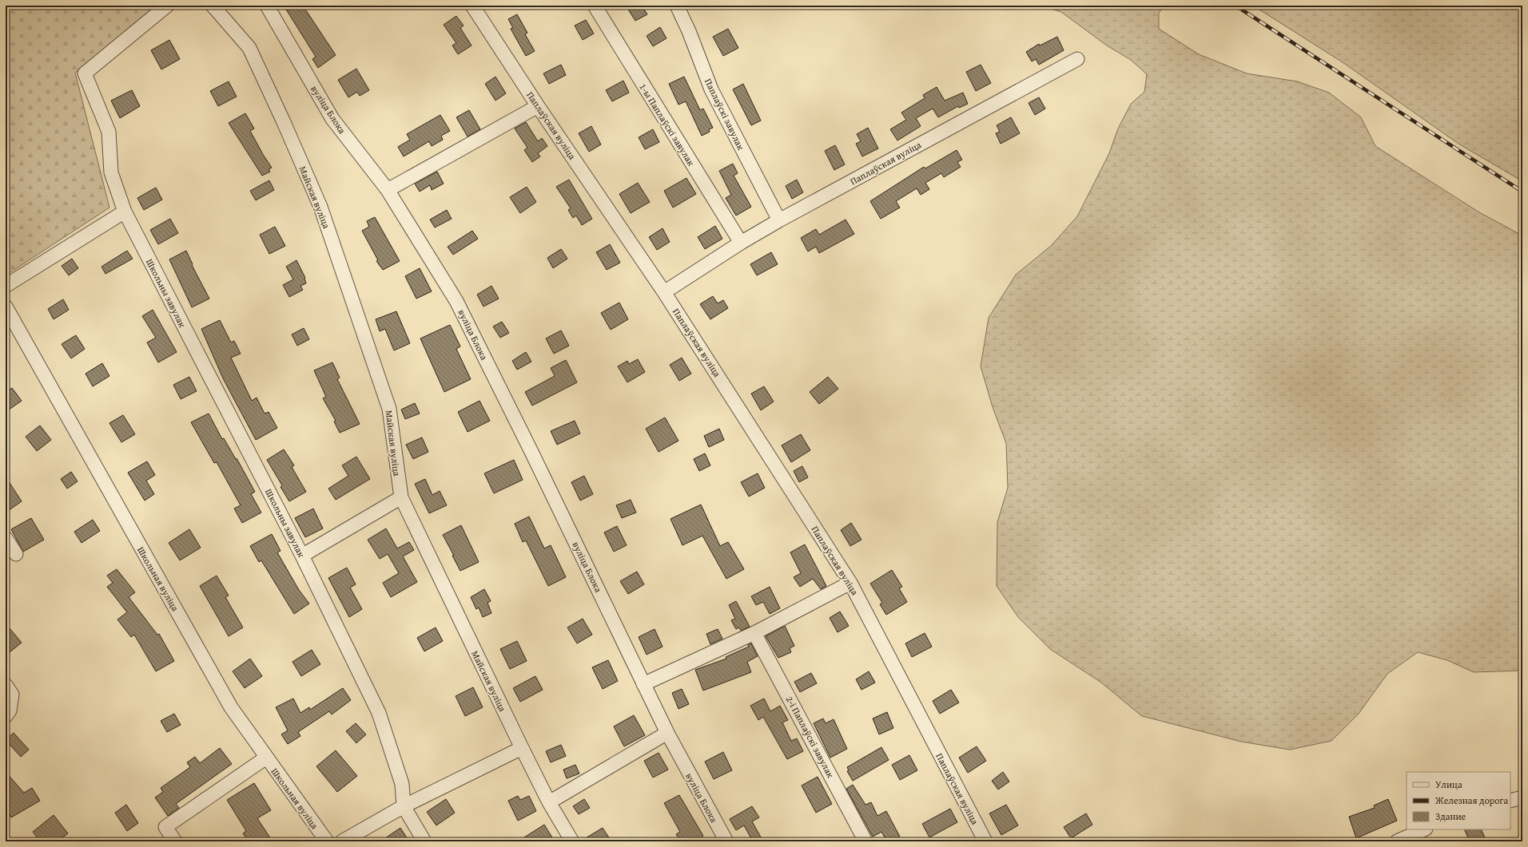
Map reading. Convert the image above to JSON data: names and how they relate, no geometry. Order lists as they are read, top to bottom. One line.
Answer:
{"streets":{"street":["вуліца Блока","Паплаўскі завулак","1-ы Паплаўскі завулак","Паплаўская вуліца","Майская вуліца","Школьны завулак","Школьная вуліца","2-і Паплаўскі завулак"]},"crossings":[["Паплаўскі завулак","Паплаўская вуліца"],["1-ы Паплаўскі завулак","Паплаўская вуліца"]],"legend":["Улица","Железная дорога","Здание"]}
